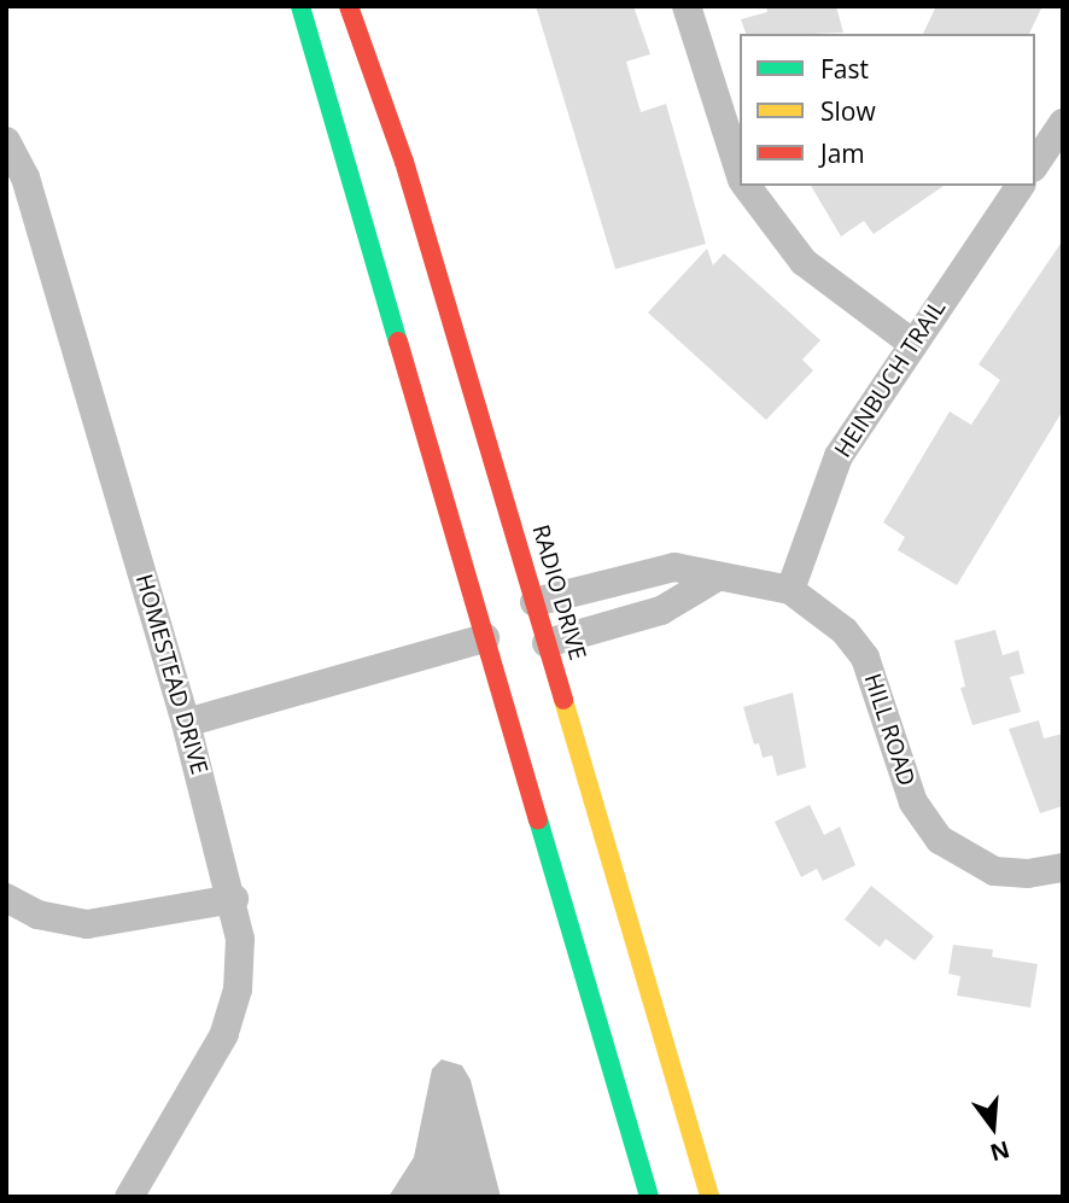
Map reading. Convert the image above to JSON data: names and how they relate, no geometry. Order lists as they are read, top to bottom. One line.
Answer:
{"streets":{"main road":["RADIO DRIVE"],"street":["HEINBUCH TRAIL","HOMESTEAD DRIVE","HILL ROAD"]},"crossings":[["HEINBUCH TRAIL","HILL ROAD"],["RADIO DRIVE","HILL ROAD"]],"legend":["Fast","Slow","Jam"],"north":"bottom"}
